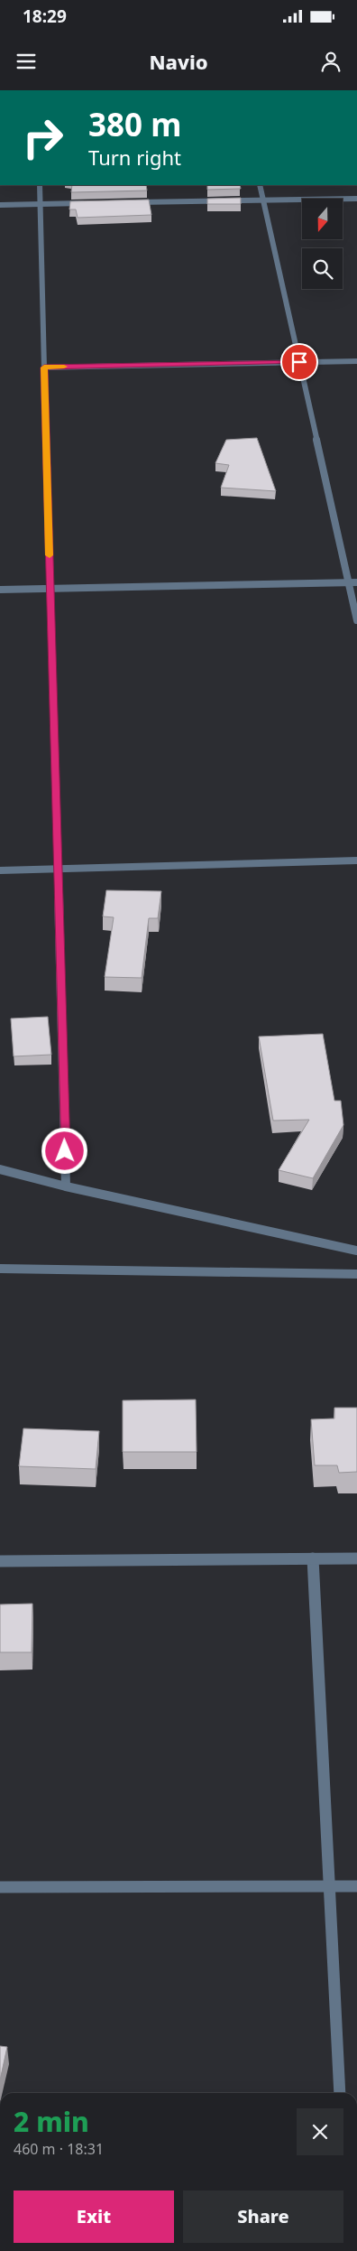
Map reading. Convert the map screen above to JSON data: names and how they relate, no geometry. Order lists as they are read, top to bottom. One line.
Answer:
{"north":"bottom","page":{"status":"18:29","header":"Navio","turn":["380 m","Turn right"],"heading":["2 min","460 m · 18:31"],"buttons":["Exit","Share"]}}
